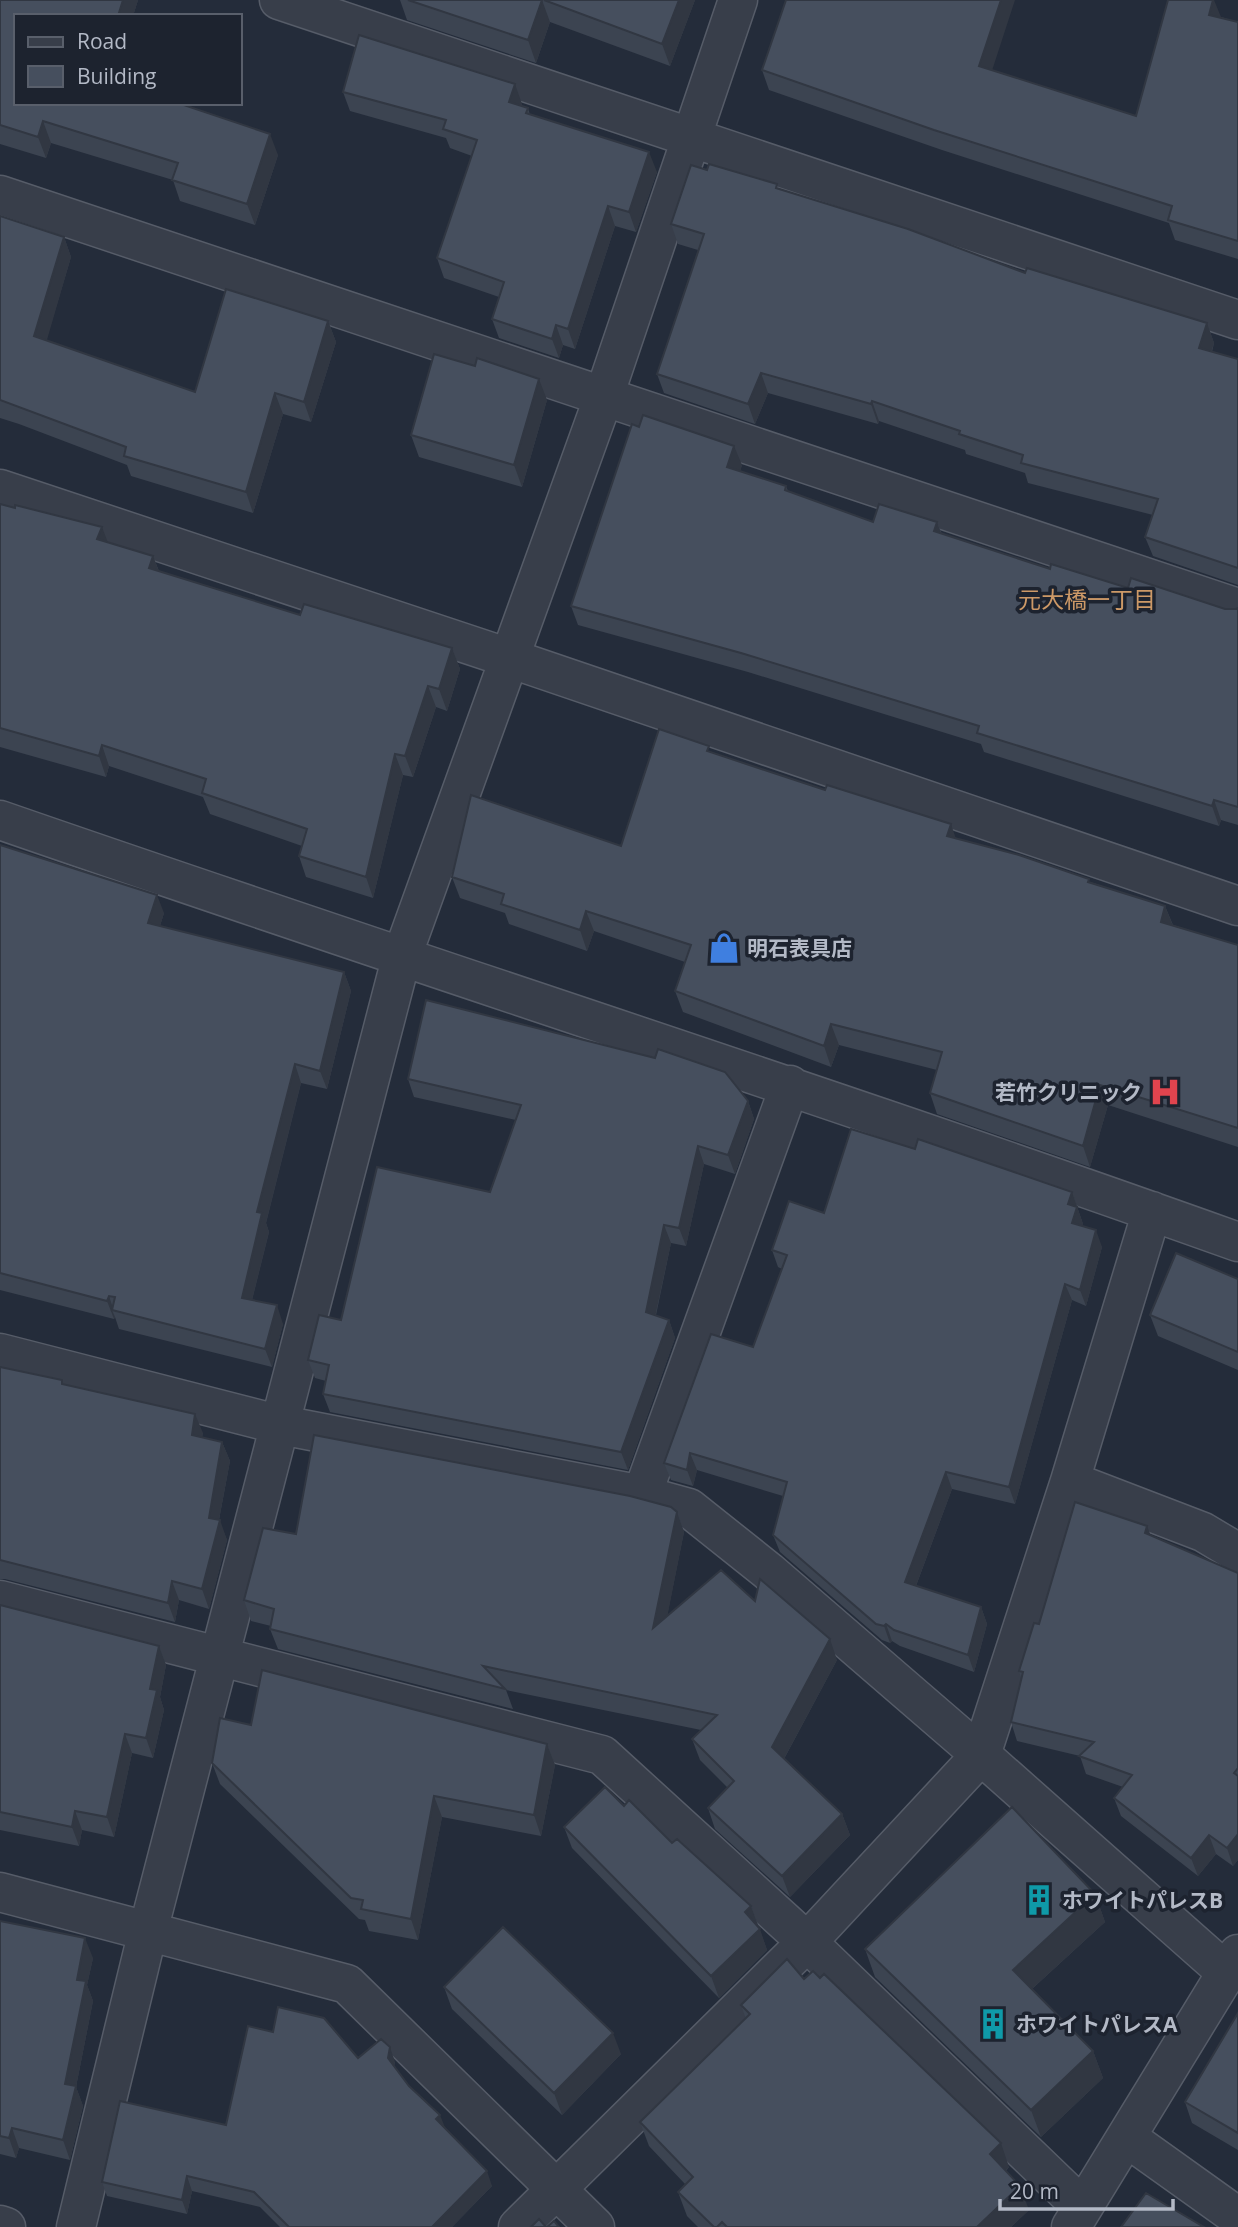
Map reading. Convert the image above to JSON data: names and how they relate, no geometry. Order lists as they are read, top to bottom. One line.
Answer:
{"districts":["元大橋一丁目"],"places":{"shop":["明石表具店"],"hospital":["若竹クリニック"],"building":["ホワイトパレスB","ホワイトパレスA"]},"legend":["Road","Building"],"scale_bar":"20 m"}
